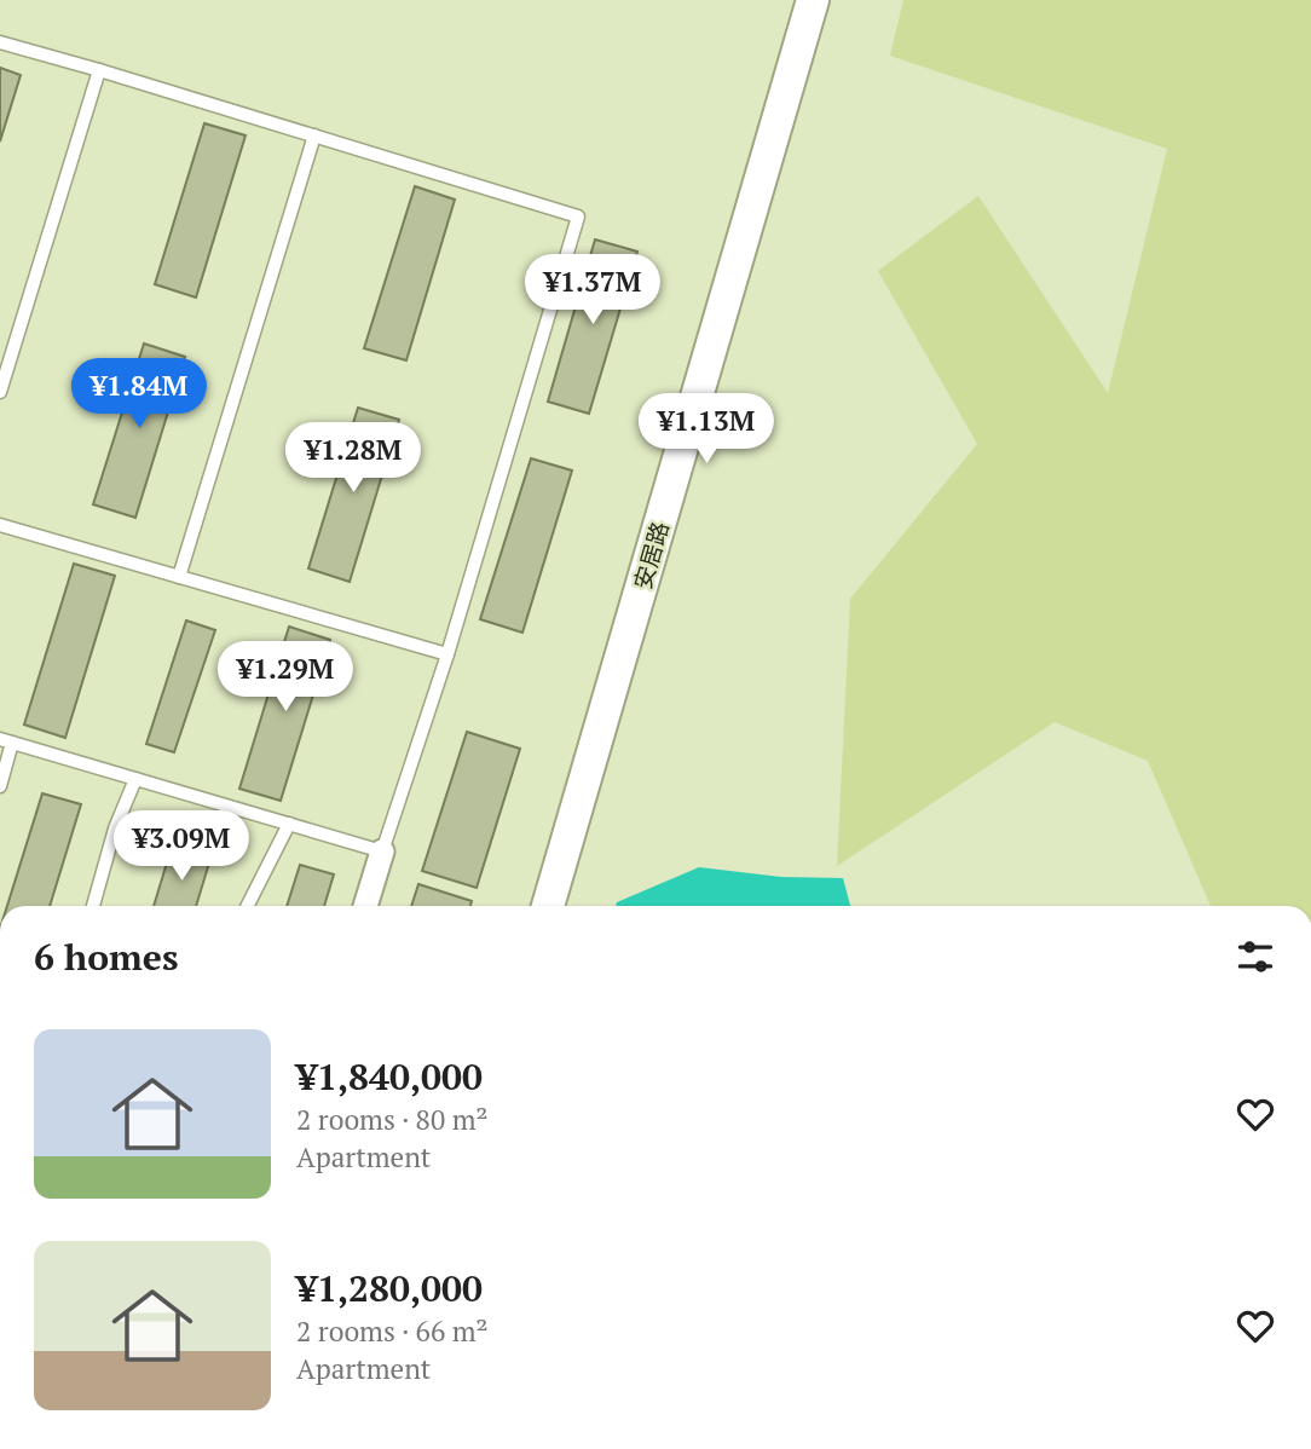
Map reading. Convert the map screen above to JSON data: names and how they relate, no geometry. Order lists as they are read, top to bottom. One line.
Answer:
{"streets":{"street":["安居路"]},"page":{"price":["¥1.37M","¥1.84M","¥1.13M","¥1.28M","¥1.29M","¥3.09M"],"heading":"6 homes","list":[{"name":"¥1,840,000","note":"2 rooms · 80 m² · Apartment"},{"name":"¥1,280,000","note":"2 rooms · 66 m² · Apartment"}]}}
